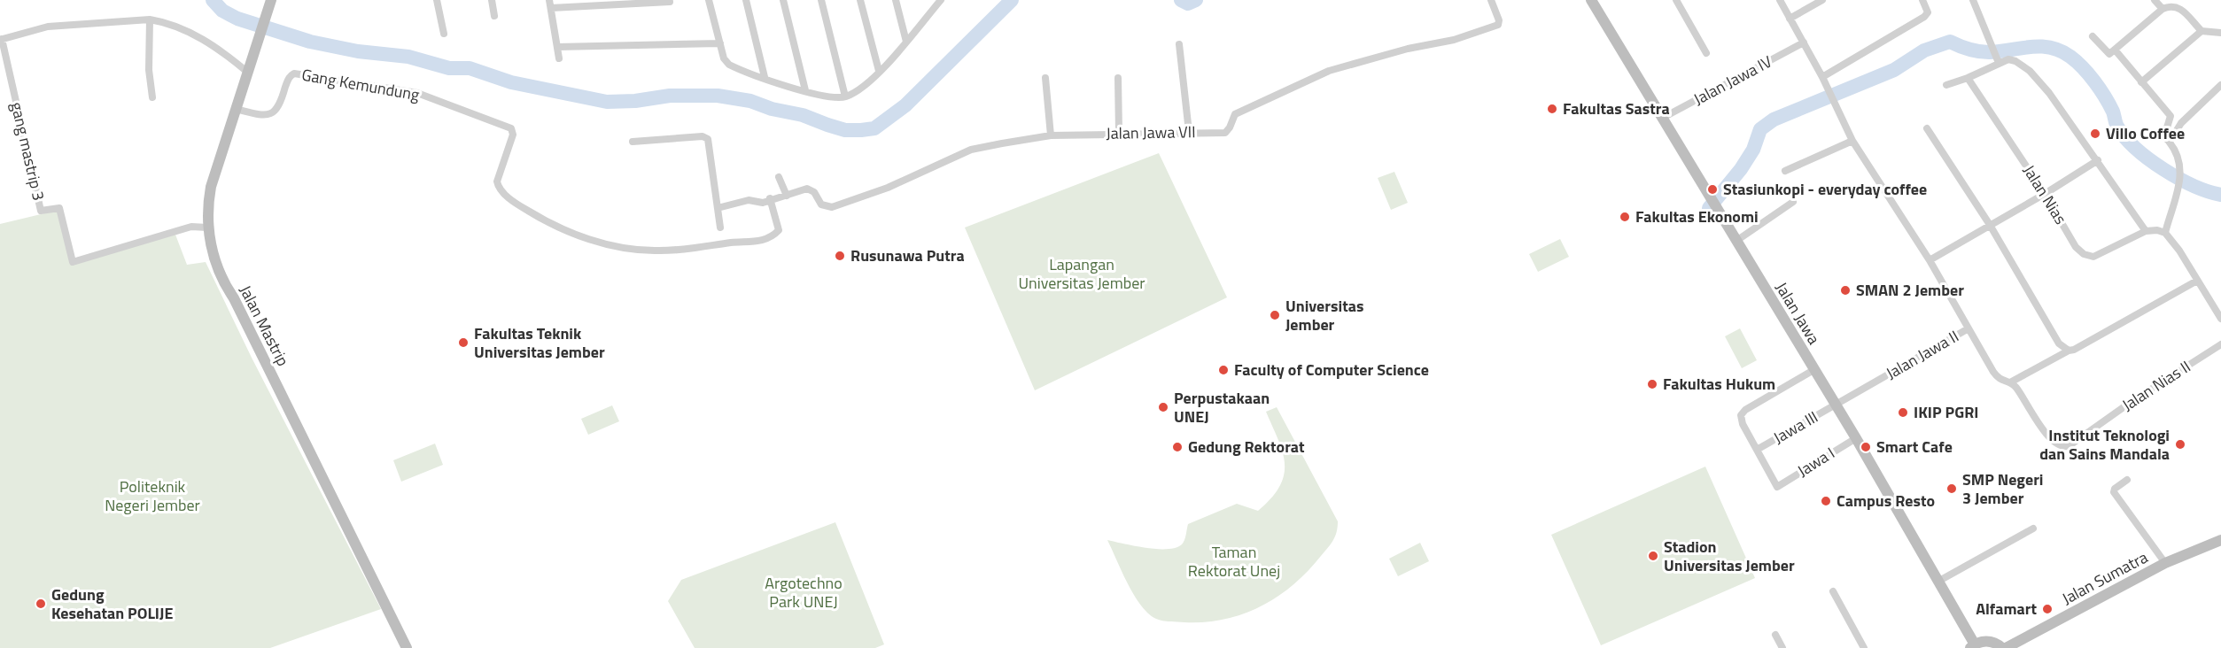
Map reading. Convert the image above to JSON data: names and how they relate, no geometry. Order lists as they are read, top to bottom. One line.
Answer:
{"streets":{"main road":["Jalan Jawa","Jalan Mastrip","Jalan Sumatra"],"street":["Jalan Jawa IV","Gang Kemundung","Jalan Jawa VII","gang mastrip 3","Jalan Nias","Jalan Jawa II","Jalan Nias II","Jawa III","Jawa I"]},"crossings":[["Jalan Jawa IV","Jalan Jawa"],["Jalan Jawa IV","Jalan Jawa II"],["Gang Kemundung","Jalan Jawa VII"],["Gang Kemundung","Jalan Mastrip"],["gang mastrip 3","Jalan Mastrip"],["Jalan Jawa","Jalan Jawa II"],["Jalan Jawa","Jawa III"],["Jalan Jawa","Jawa I"],["Jalan Jawa II","Jalan Nias II"],["Jalan Jawa II","Jawa III"],["Jawa III","Jawa I"]],"parks":["Lapangan Universitas Jember","Politeknik Negeri Jember","Taman Rektorat Unej","Argotechno Park UNEJ"],"places":["Fakultas Sastra","Villo Coffee","Stasiunkopi - everyday coffee","Fakultas Ekonomi","Rusunawa Putra","SMAN 2 Jember","Universitas Jember","Fakultas Teknik Universitas Jember","Faculty of Computer Science","Fakultas Hukum","Perpustakaan UNEJ","IKIP PGRI","Institut Teknologi dan Sains Mandala","Gedung Rektorat","Smart Cafe","SMP Negeri 3 Jember","Campus Resto","Stadion Universitas Jember","Gedung Kesehatan POLIJE","Alfamart"]}
